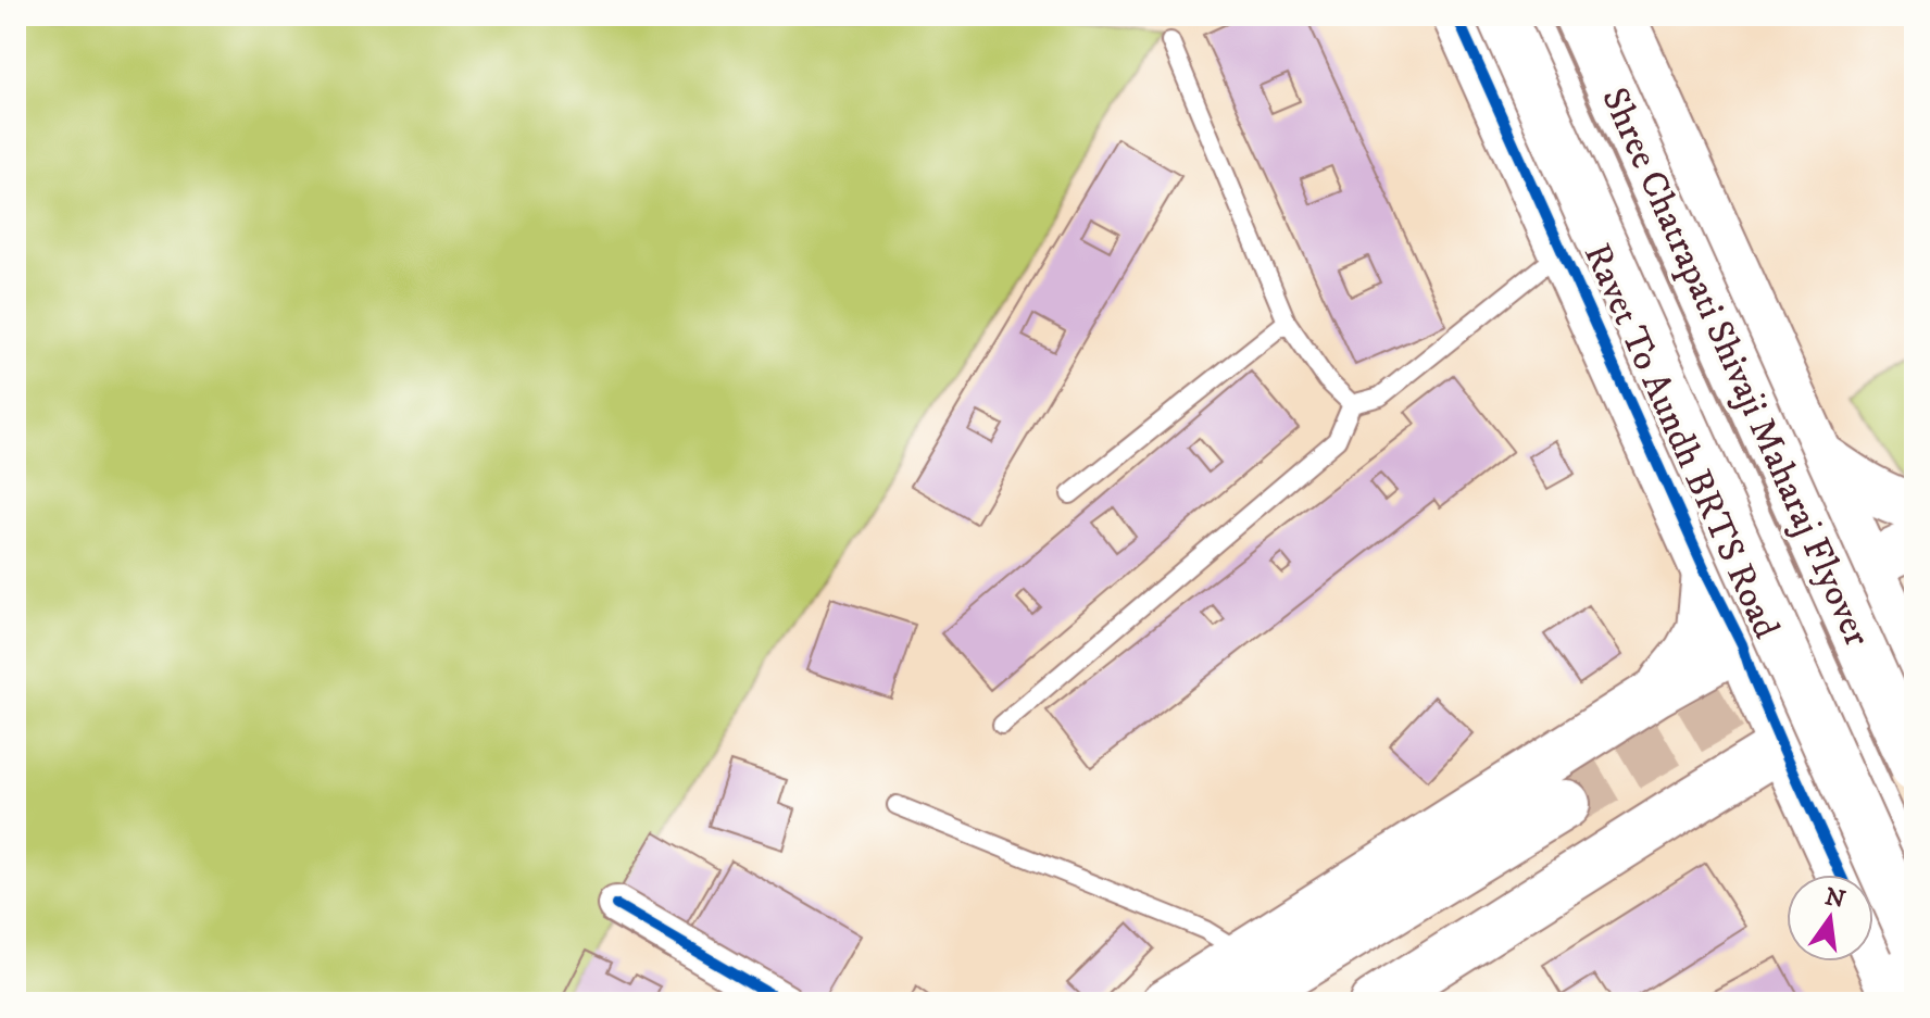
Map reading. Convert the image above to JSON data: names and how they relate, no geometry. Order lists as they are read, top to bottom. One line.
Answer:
{"streets":{"main road":["Shree Chatrapati Shivaji Maharaj Flyover","Ravet To Aundh BRTS Road"]},"north":"top"}
